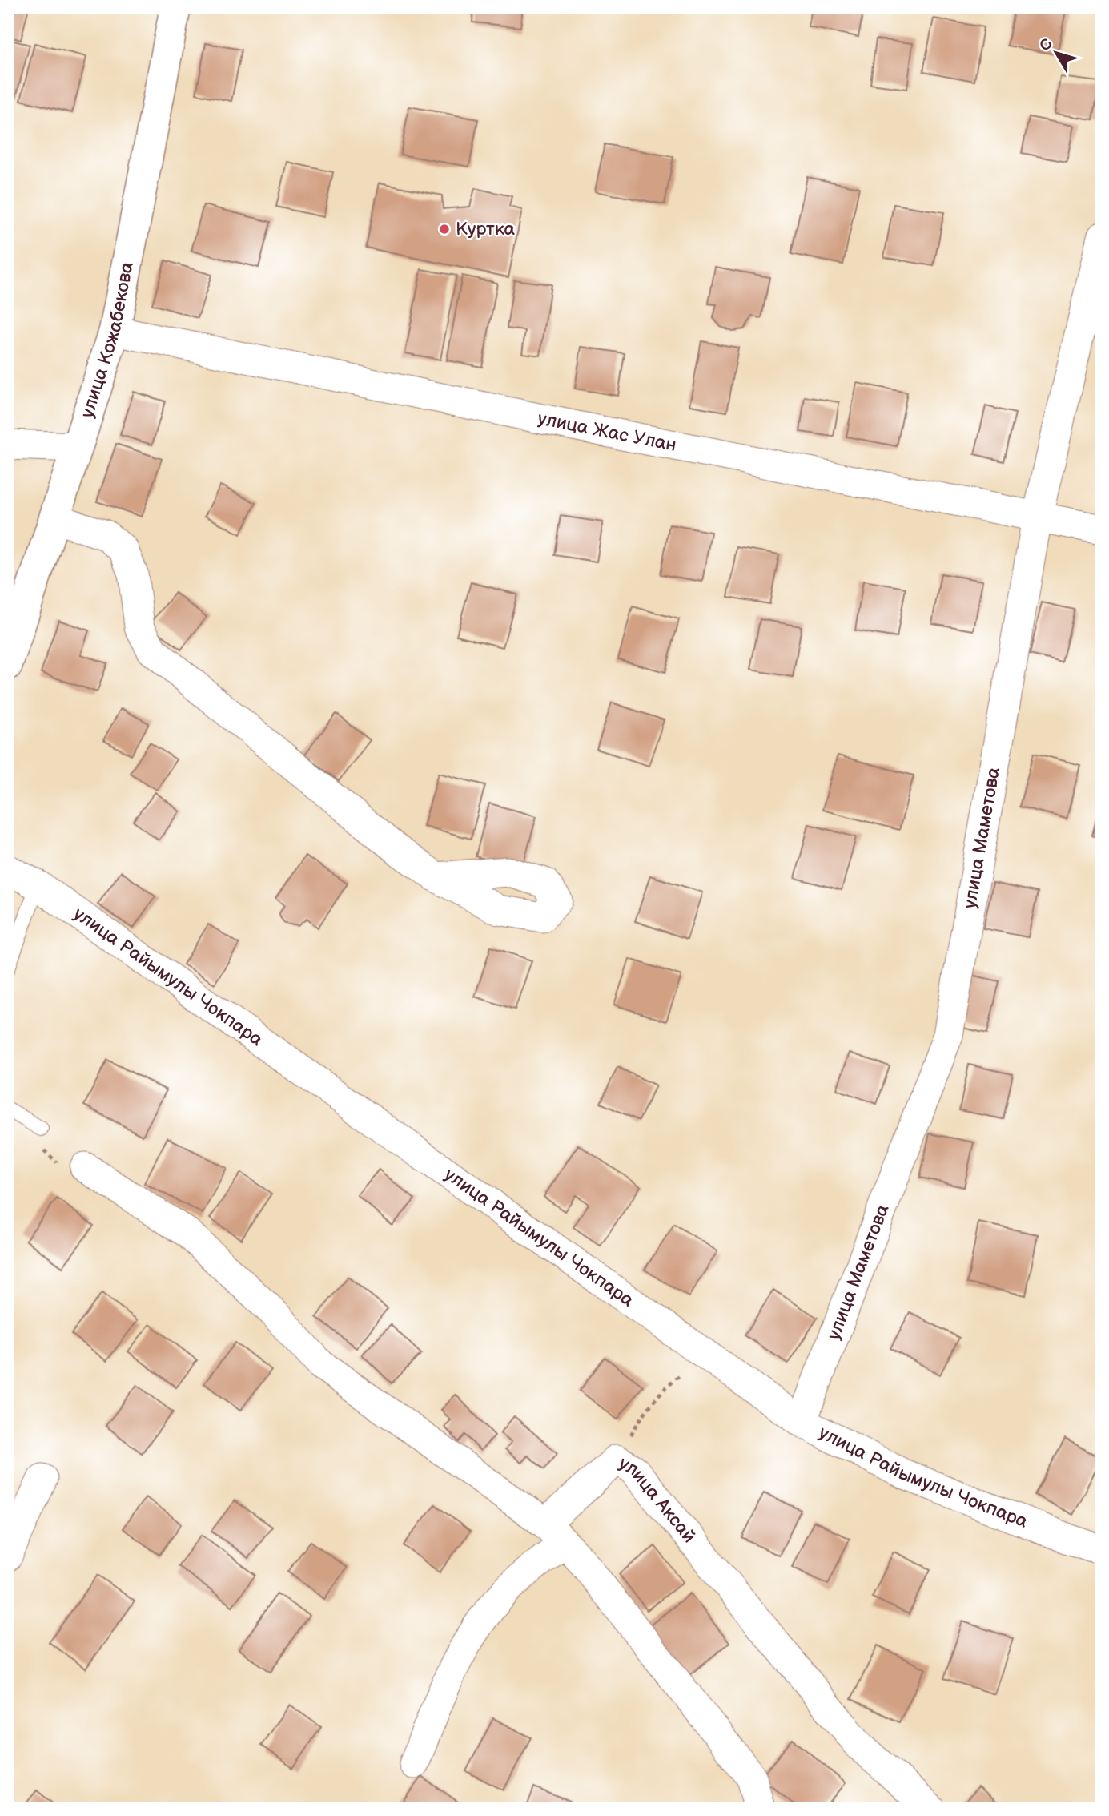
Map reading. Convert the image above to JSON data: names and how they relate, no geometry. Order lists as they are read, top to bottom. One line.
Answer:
{"streets":{"main road":["улица Кожабекова"],"street":["улица Жас Улан","улица Маметова","улица Райымулы Чокпара","улица Аксай"]},"crossings":[["улица Кожабекова","улица Жас Улан"],["улица Жас Улан","улица Маметова"],["улица Маметова","улица Райымулы Чокпара"]],"places":["Куртка"],"north":"top left"}
